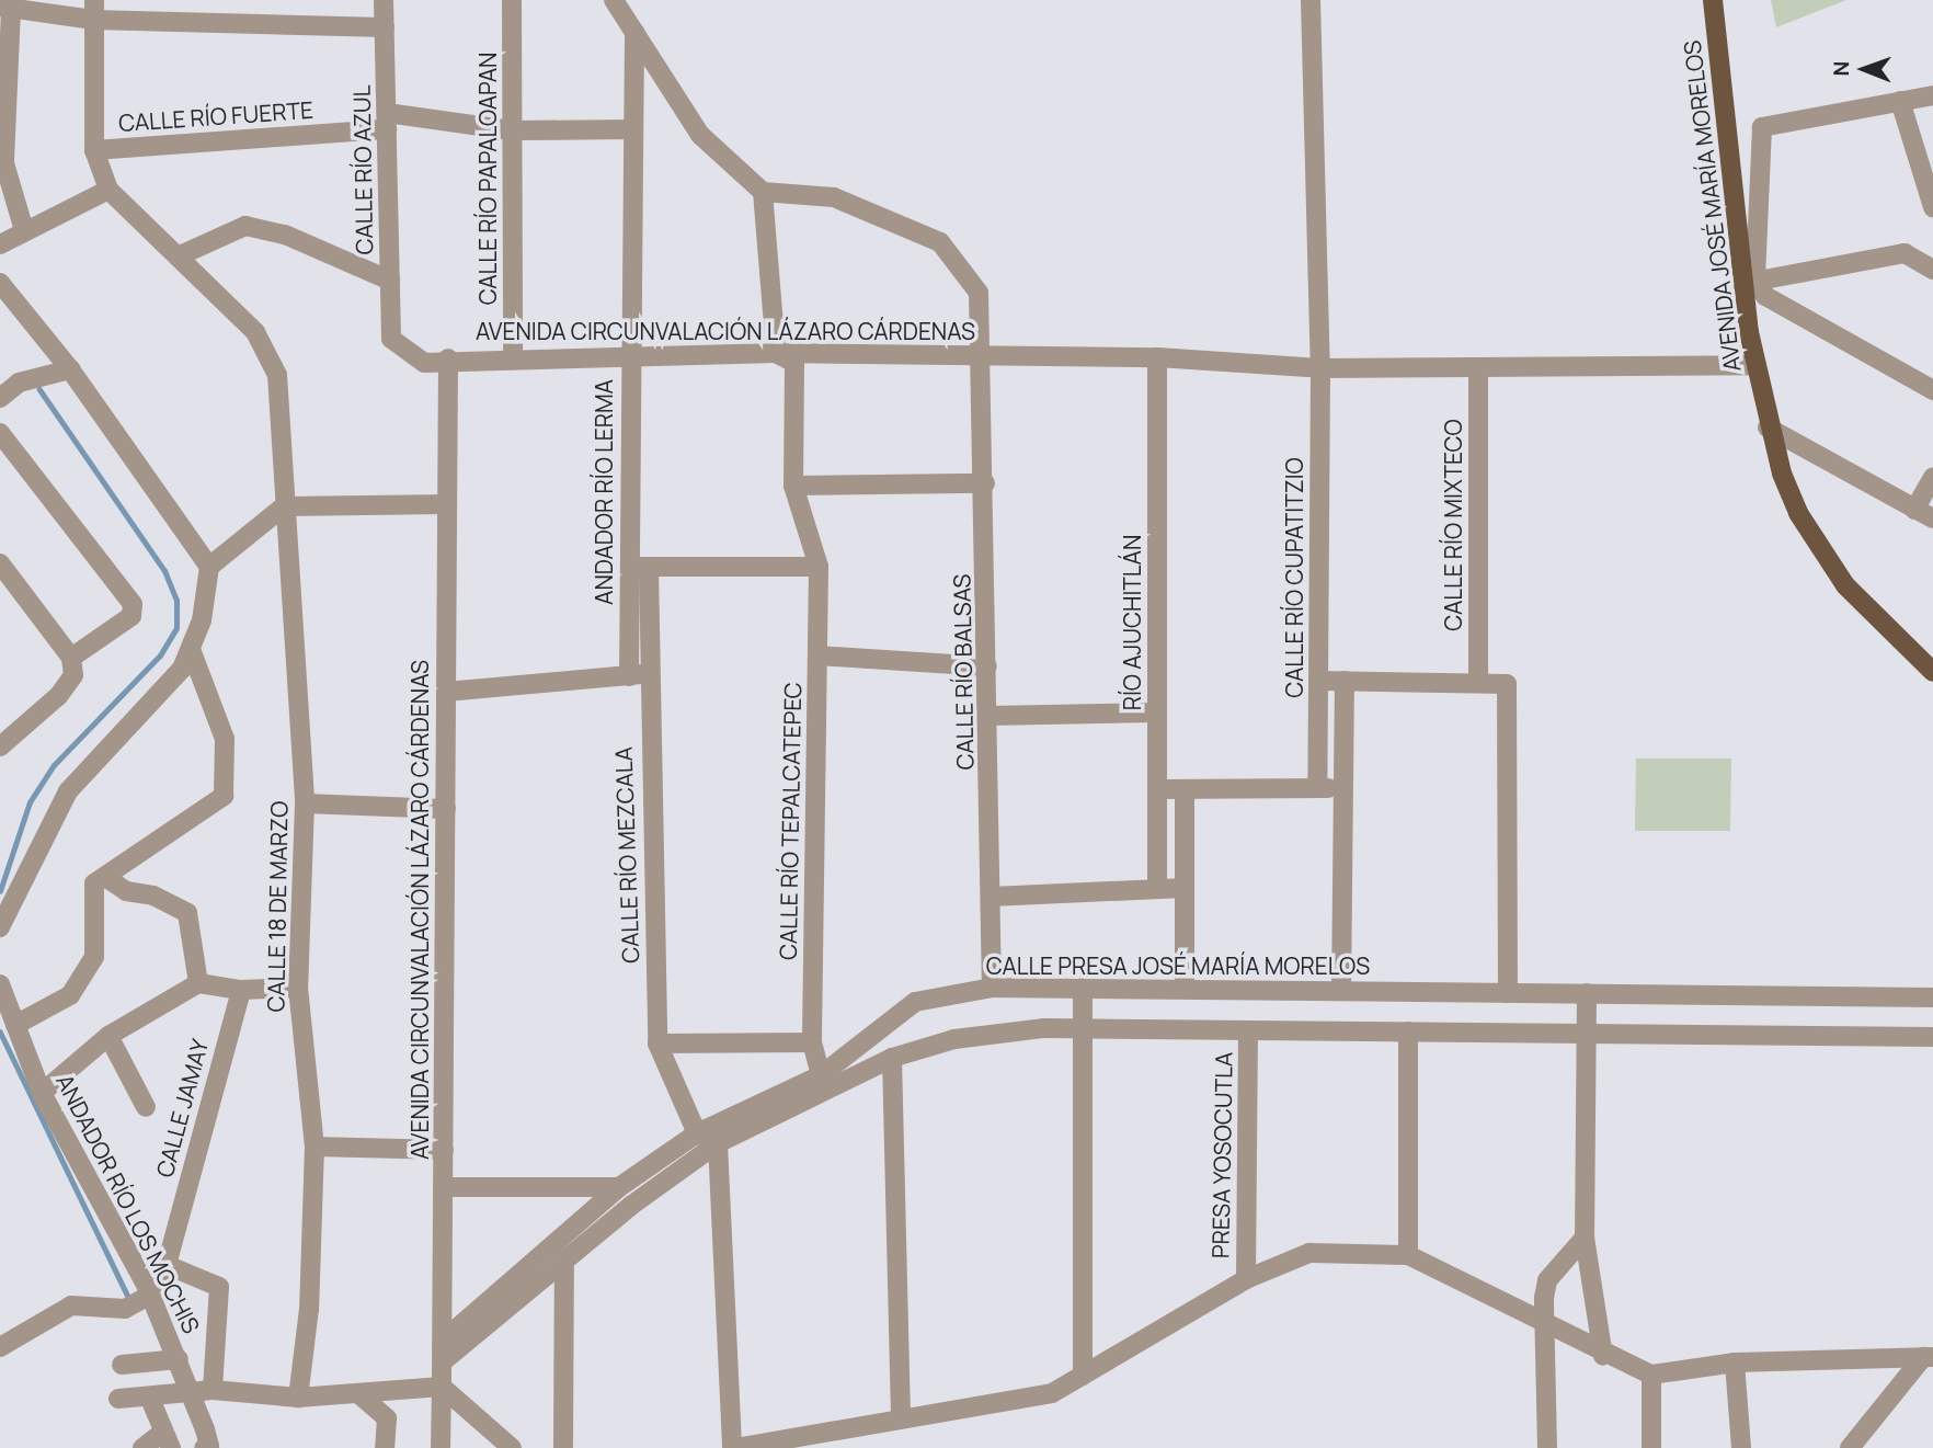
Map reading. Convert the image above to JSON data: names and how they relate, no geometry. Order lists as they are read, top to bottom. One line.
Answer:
{"streets":{"main road":["AVENIDA JOSÉ MARÍA MORELOS"],"street":["CALLE RÍO FUERTE","CALLE RÍO AZUL","CALLE RÍO PAPALOAPAN","AVENIDA CIRCUNVALACIÓN LÁZARO CÁRDENAS","ANDADOR RÍO LERMA","CALLE RÍO MIXTECO","CALLE RÍO CUPATITZIO","RÍO AJUCHITLÁN","CALLE RÍO BALSAS","CALLE RÍO TEPALCATEPEC","CALLE RÍO MEZCALA","CALLE 18 DE MARZO","CALLE PRESA JOSÉ MARÍA MORELOS","CALLE JAMAY","PRESA YOSOCUTLA","ANDADOR RÍO LOS MOCHIS"]},"crossings":[["CALLE RÍO FUERTE","CALLE RÍO AZUL"],["CALLE RÍO FUERTE","CALLE RÍO PAPALOAPAN"],["CALLE RÍO FUERTE","ANDADOR RÍO LERMA"],["CALLE RÍO AZUL","AVENIDA CIRCUNVALACIÓN LÁZARO CÁRDENAS"],["CALLE RÍO PAPALOAPAN","AVENIDA CIRCUNVALACIÓN LÁZARO CÁRDENAS"],["AVENIDA JOSÉ MARÍA MORELOS","AVENIDA CIRCUNVALACIÓN LÁZARO CÁRDENAS"],["AVENIDA CIRCUNVALACIÓN LÁZARO CÁRDENAS","ANDADOR RÍO LERMA"],["AVENIDA CIRCUNVALACIÓN LÁZARO CÁRDENAS","CALLE RÍO MIXTECO"],["AVENIDA CIRCUNVALACIÓN LÁZARO CÁRDENAS","CALLE RÍO CUPATITZIO"],["AVENIDA CIRCUNVALACIÓN LÁZARO CÁRDENAS","RÍO AJUCHITLÁN"],["AVENIDA CIRCUNVALACIÓN LÁZARO CÁRDENAS","CALLE RÍO BALSAS"],["AVENIDA CIRCUNVALACIÓN LÁZARO CÁRDENAS","CALLE RÍO TEPALCATEPEC"],["AVENIDA CIRCUNVALACIÓN LÁZARO CÁRDENAS","CALLE PRESA JOSÉ MARÍA MORELOS"],["ANDADOR RÍO LERMA","CALLE RÍO MEZCALA"],["CALLE RÍO BALSAS","CALLE PRESA JOSÉ MARÍA MORELOS"],["CALLE RÍO TEPALCATEPEC","CALLE PRESA JOSÉ MARÍA MORELOS"],["CALLE RÍO MEZCALA","CALLE PRESA JOSÉ MARÍA MORELOS"],["CALLE JAMAY","ANDADOR RÍO LOS MOCHIS"]],"north":"left"}
